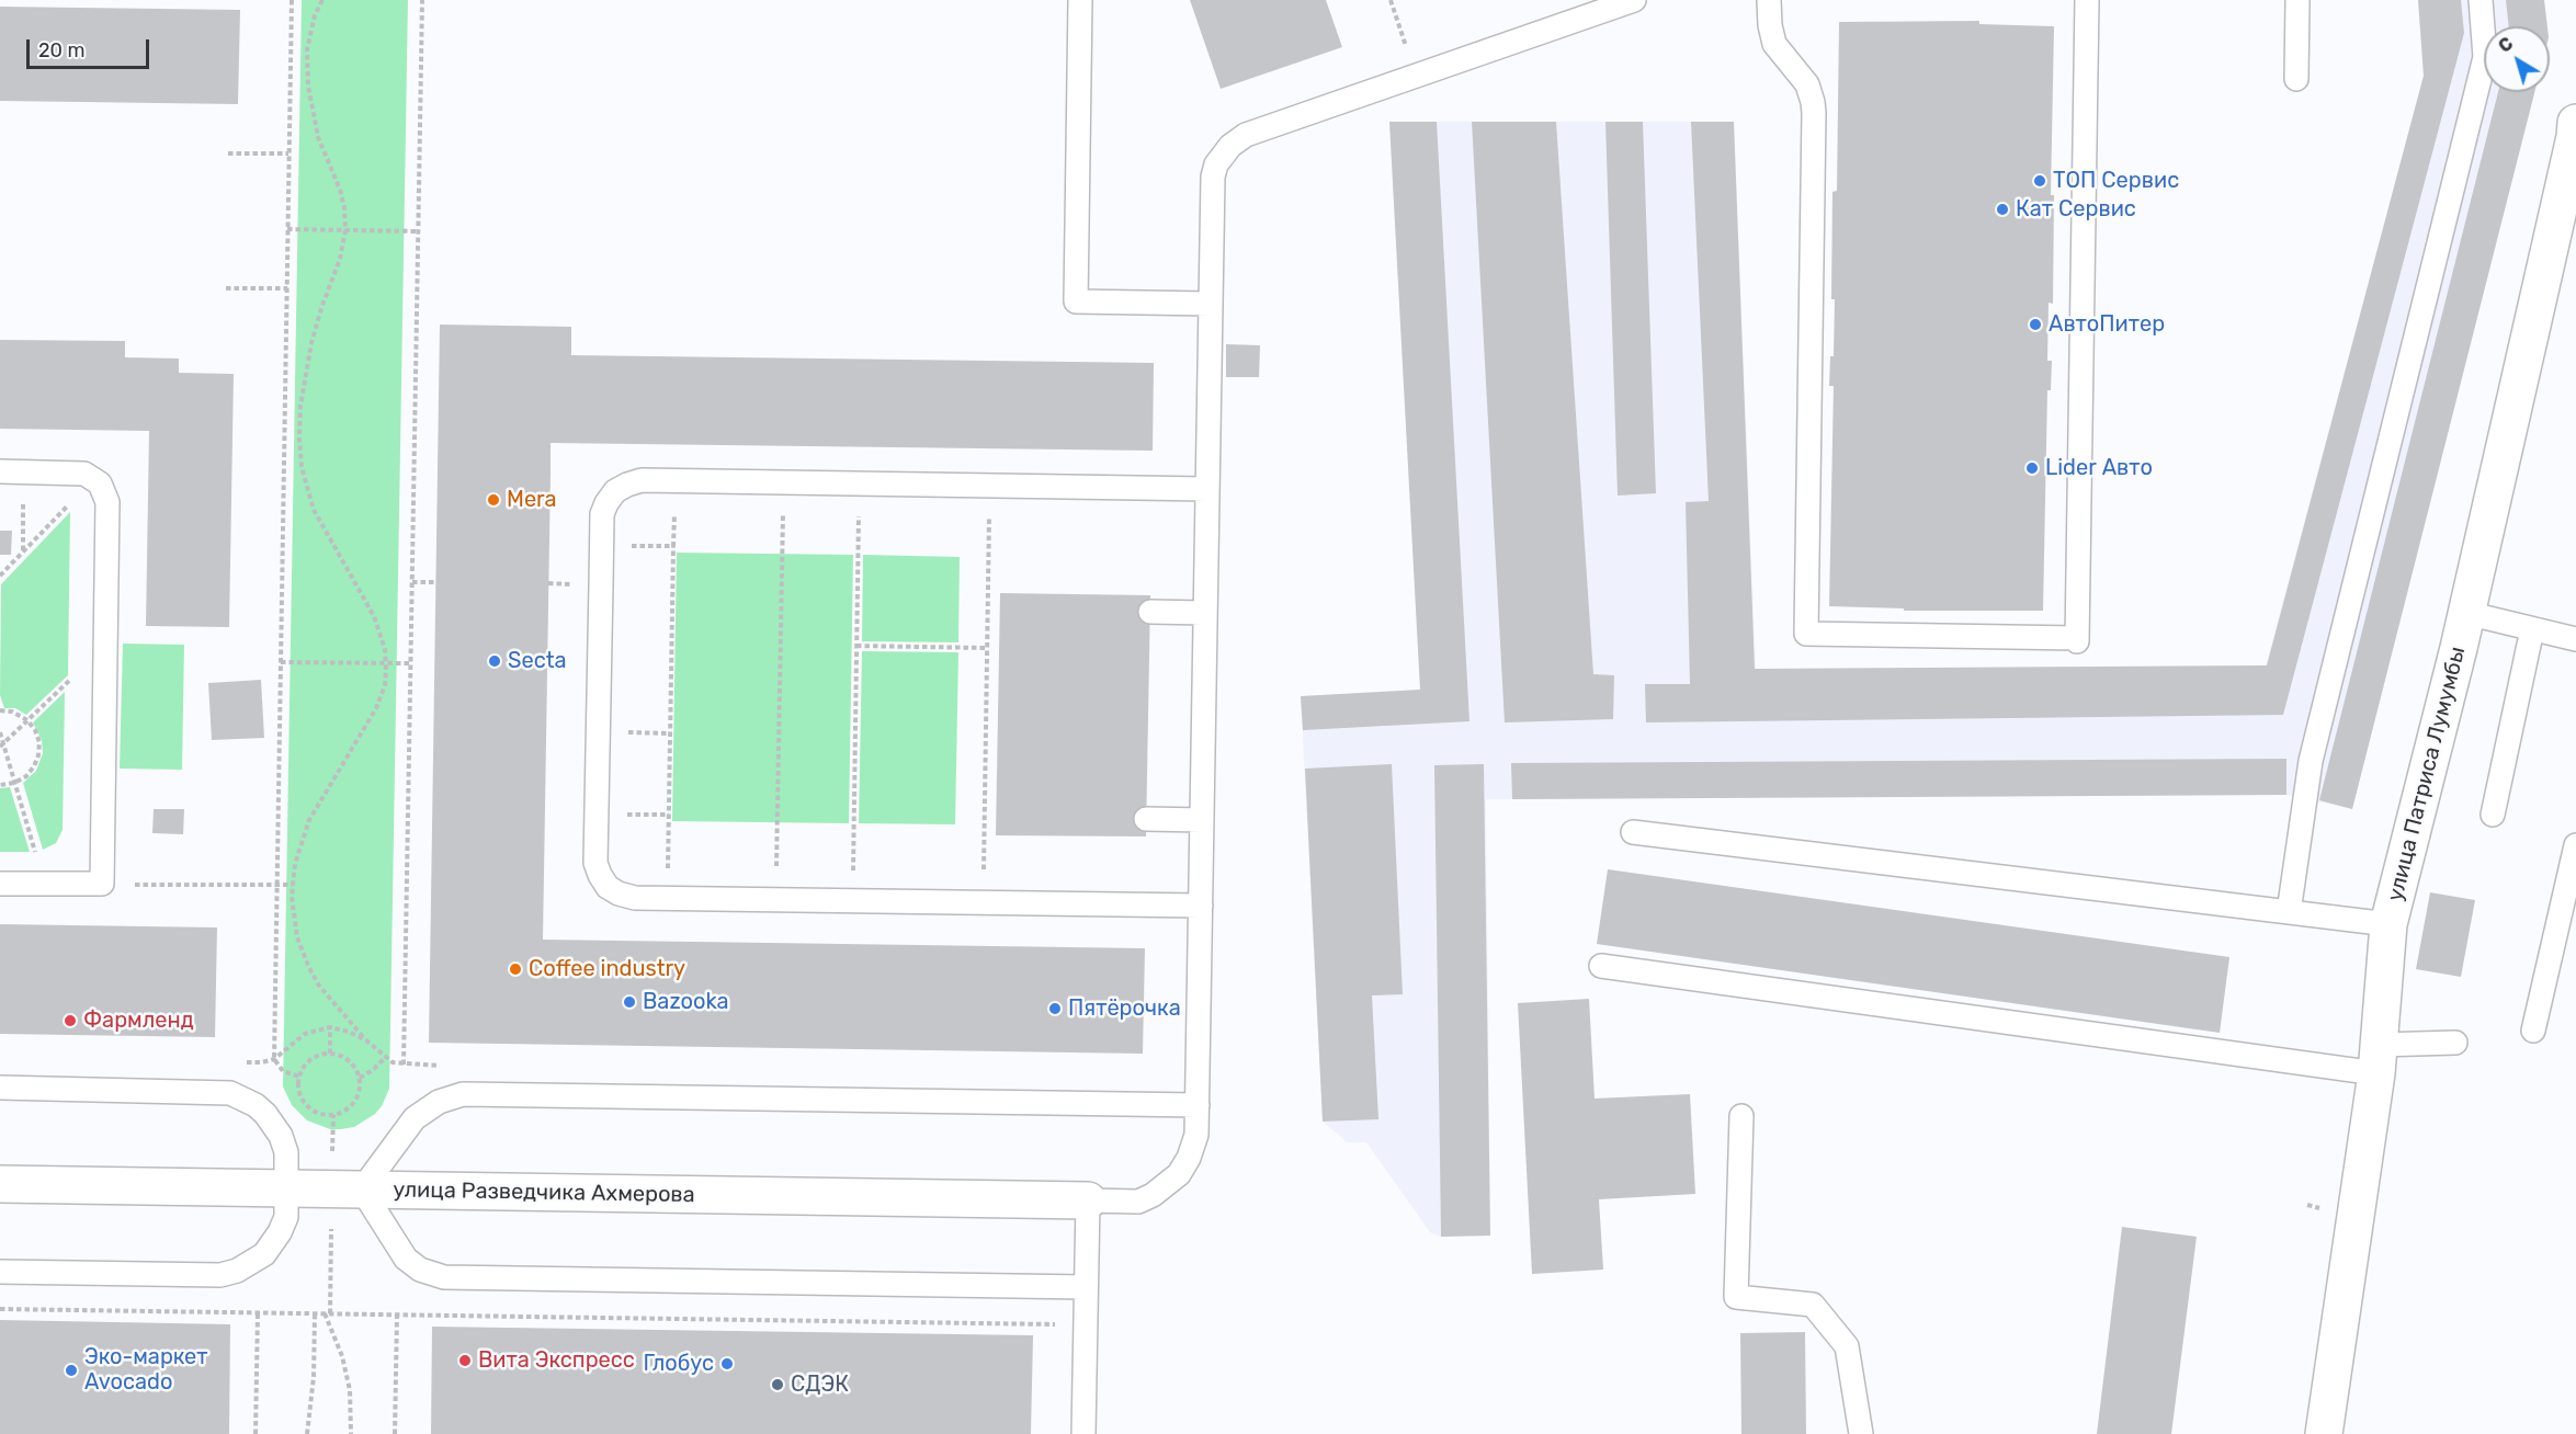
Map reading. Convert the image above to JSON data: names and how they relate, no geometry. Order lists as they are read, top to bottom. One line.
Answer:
{"streets":{"street":["улица Патриса Лумумбы","улица Разведчика Ахмерова"]},"places":["ТОП Сервис","Кат Сервис","АвтоПитер","Lider Авто","Mera","Secta","Coffee industry","Bazooka","Пятёрочка","Фармленд","Вита Экспресс","Глобус","Эко-маркет Avocado","СДЭК"],"scale_bar":"20 m","north":"top left"}
